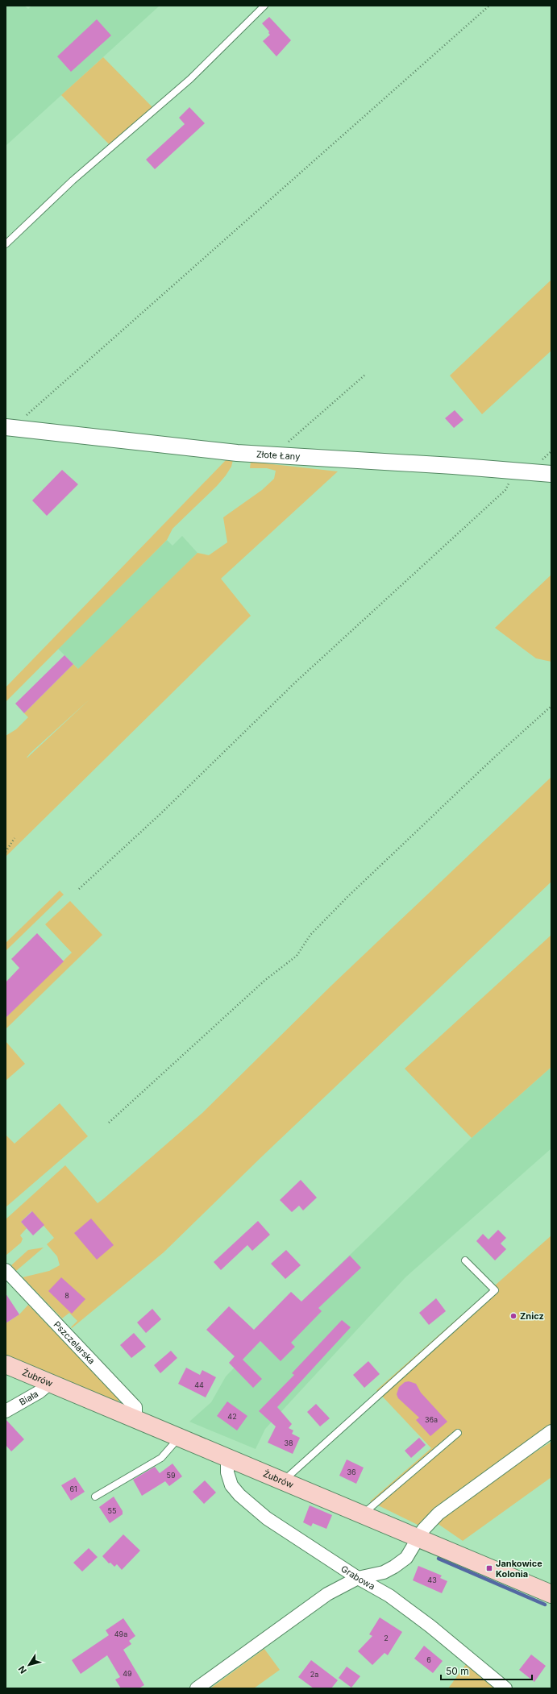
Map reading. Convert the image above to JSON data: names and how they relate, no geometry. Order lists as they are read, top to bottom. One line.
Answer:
{"streets":{"main road":["Żubrów"],"street":["Złote Łany","Pszczelarska","Biała","Grabowa"]},"crossings":[["Pszczelarska","Żubrów"],["Żubrów","Biała"],["Żubrów","Grabowa"]],"places":{"other":["Znicz"],"transit":["Jankowice Kolonia"]},"house_numbers":["8","44","42","36a","38","36","59","61","55","43","49a","2","6","49","2a"],"scale_bar":"50 m","north":"bottom left"}
